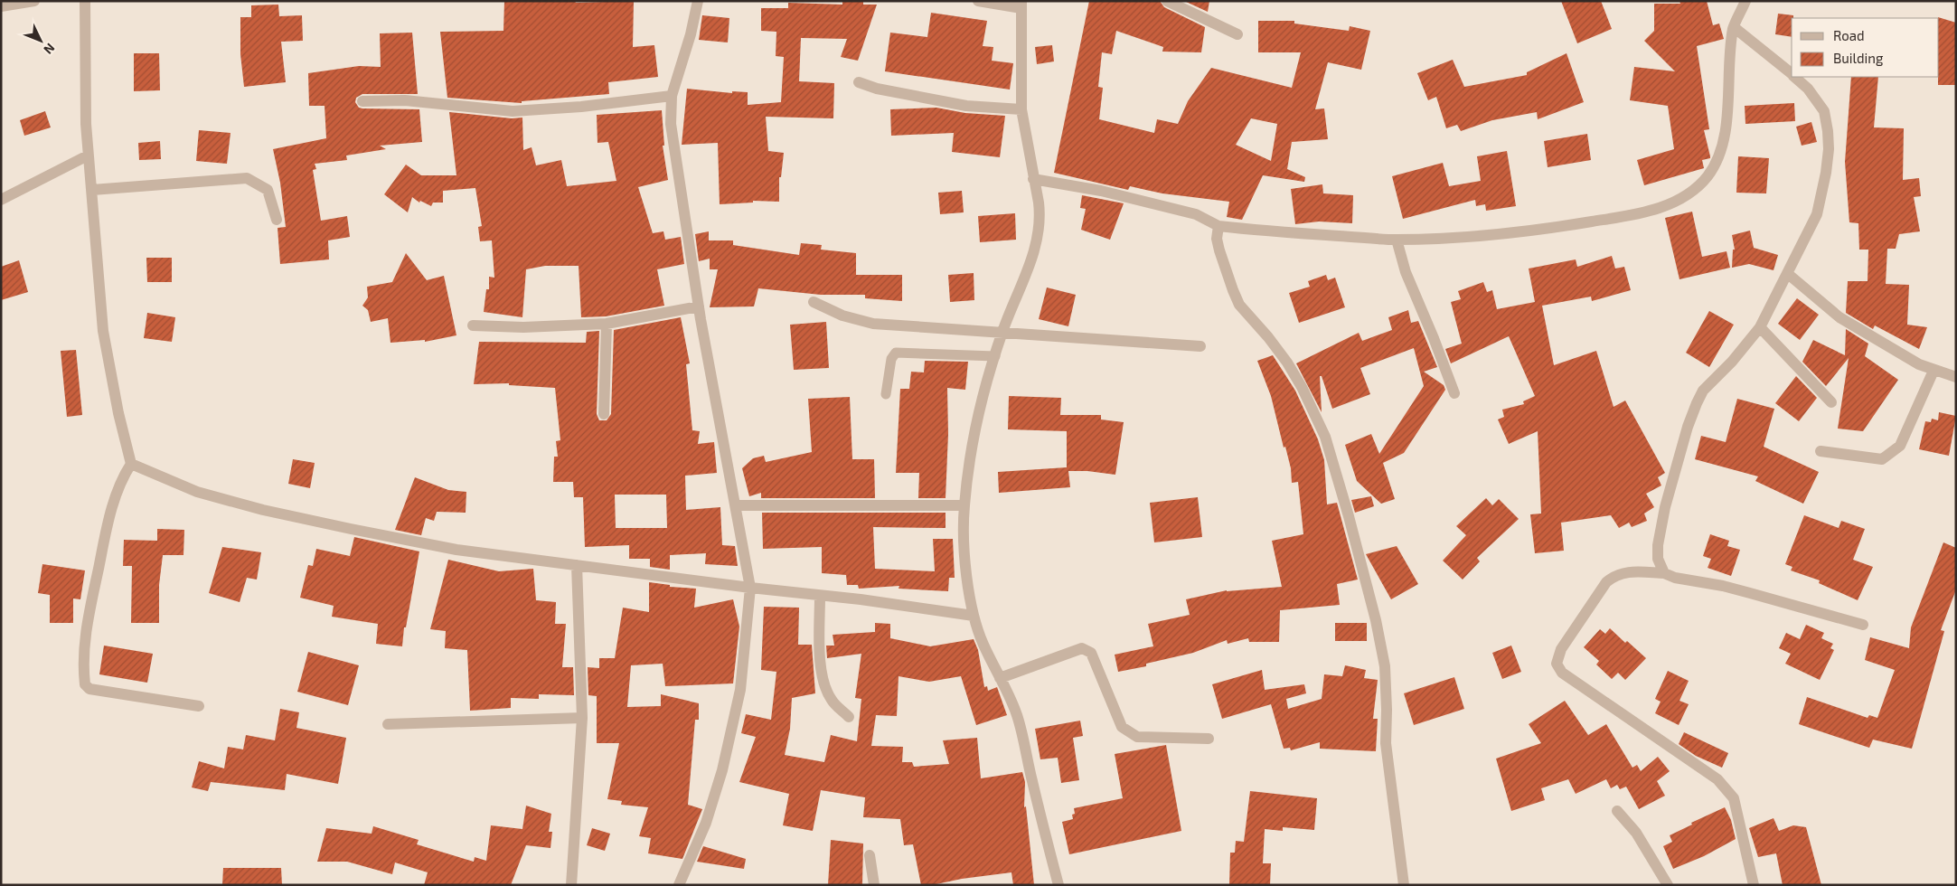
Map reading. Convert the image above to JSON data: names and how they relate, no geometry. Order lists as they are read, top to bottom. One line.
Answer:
{"legend":["Road","Building"],"north":"bottom right"}
